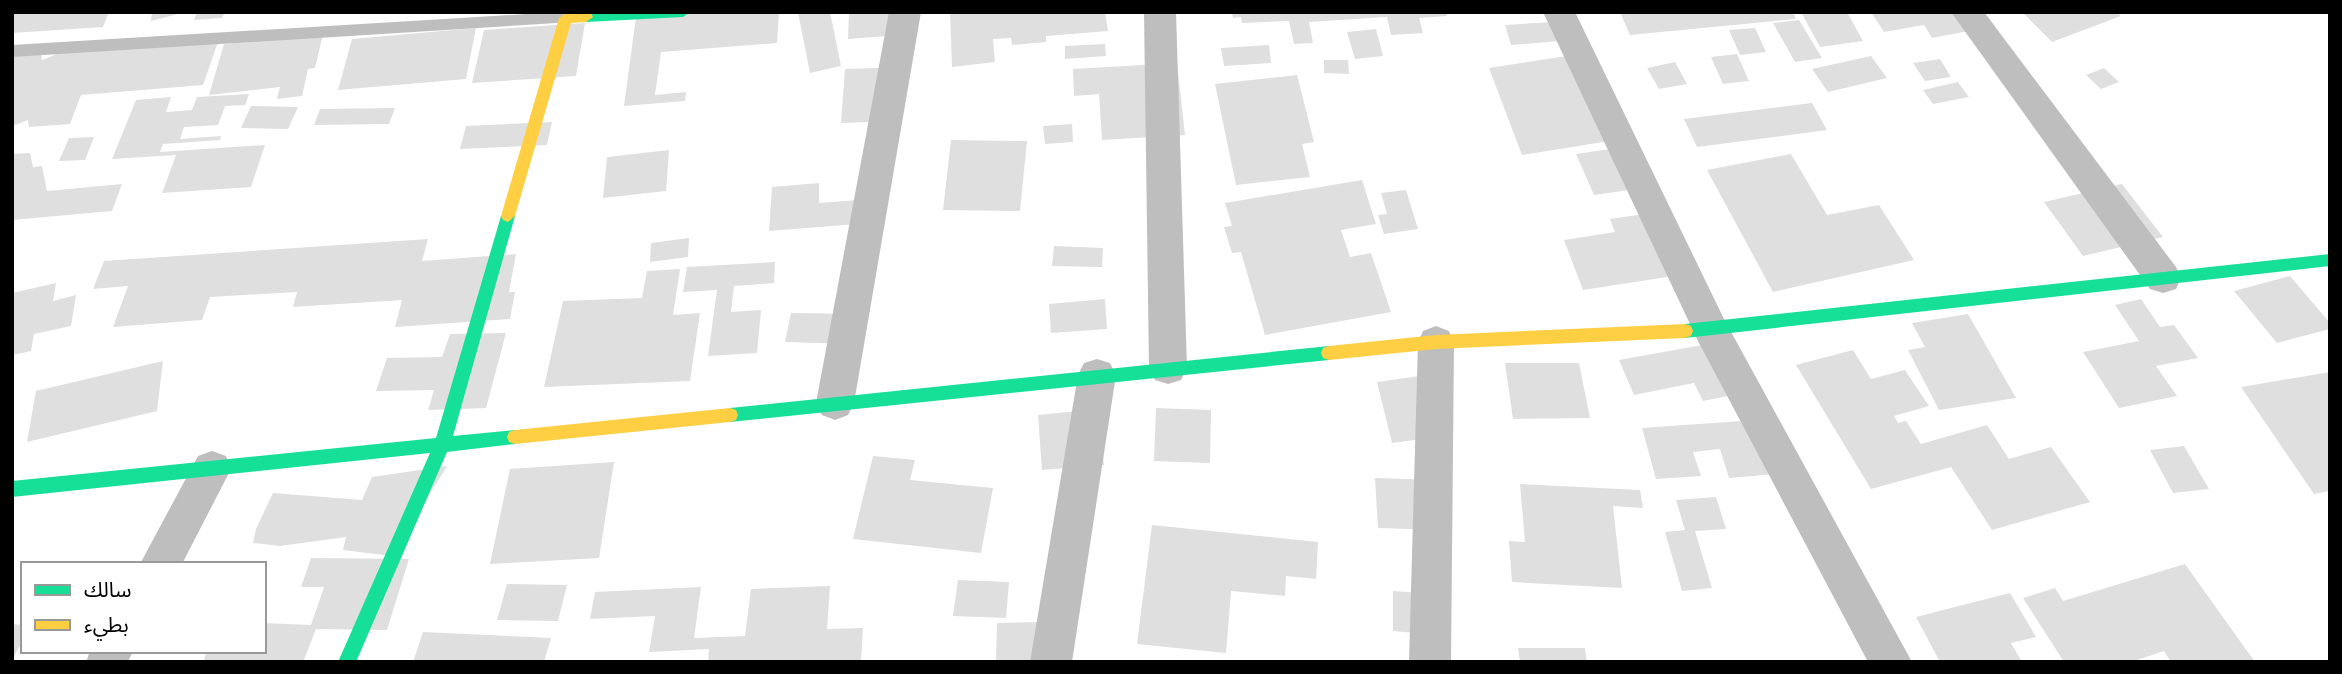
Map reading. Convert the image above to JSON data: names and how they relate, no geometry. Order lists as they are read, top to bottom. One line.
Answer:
{"legend":["سالك","بطيء"]}
